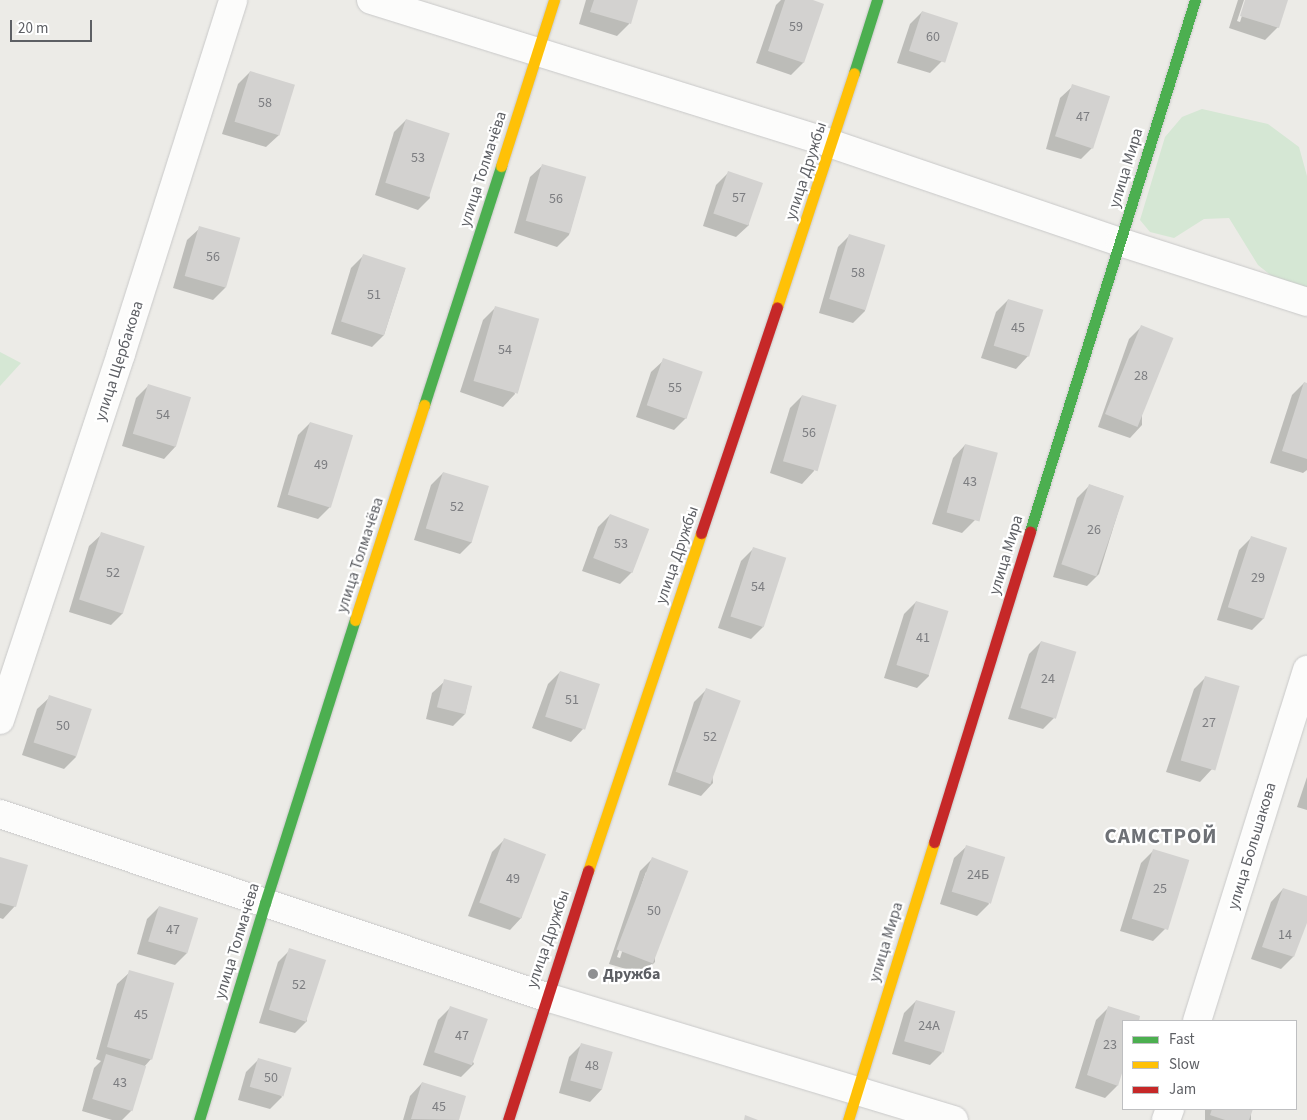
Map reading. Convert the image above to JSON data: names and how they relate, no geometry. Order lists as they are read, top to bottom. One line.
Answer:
{"streets":{"street":["улица Мира","улица Толмачёва","улица Дружбы","улица Щербакова","улица Большакова"]},"districts":["САМСТРОЙ"],"places":["Дружба"],"house_numbers":["59","60","58","47","53","57","56","56","58","51","45","54","28","55","54","56","49","43","52","26","53","52","29","54","41","24","51","27","50","52","24Б","49","25","50","47","14","52","45","24А","47","23","48","50","43","45"],"legend":["Fast","Slow","Jam"],"scale_bar":"20 m"}
